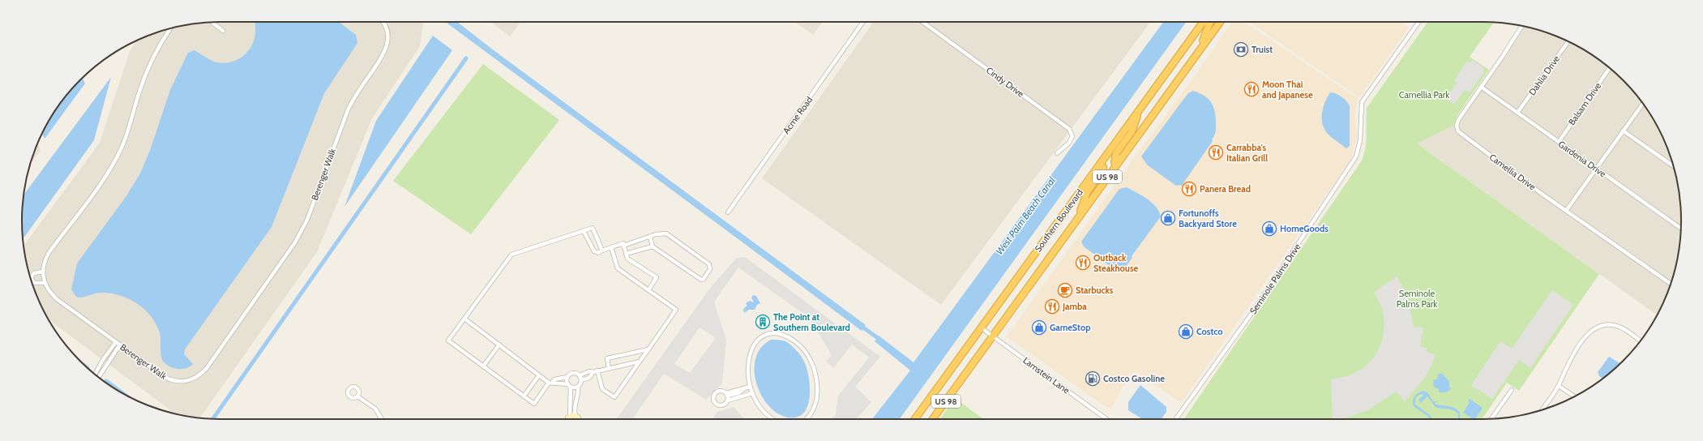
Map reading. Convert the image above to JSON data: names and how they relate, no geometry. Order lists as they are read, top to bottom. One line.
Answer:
{"streets":{"highway":["US 98","Southern Boulevard"],"street":["Dahlia Drive","Cindy Drive","Balsam Drive","Acme Road","Gardenia Drive","Camellia Drive","Berenger Walk","Seminole Palms Drive","Lamstein Lane"]},"crossings":[["Dahlia Drive","Gardenia Drive"],["Balsam Drive","Gardenia Drive"],["Gardenia Drive","Camellia Drive"],["Southern Boulevard","Lamstein Lane"]],"water":["West Palm Beach Canal"],"parks":["Camellia Park","Seminole Palms Park"],"places":{"bank":["Truist"],"restaurant":["Moon Thai and Japanese","Carrabba's Italian Grill","Panera Bread","Outback Steakhouse","Jamba"],"shop":["Fortunoffs Backyard Store","HomeGoods","GameStop","Costco"],"cafe":["Starbucks"],"building":["The Point at Southern Boulevard"],"fuel station":["Costco Gasoline"]}}
